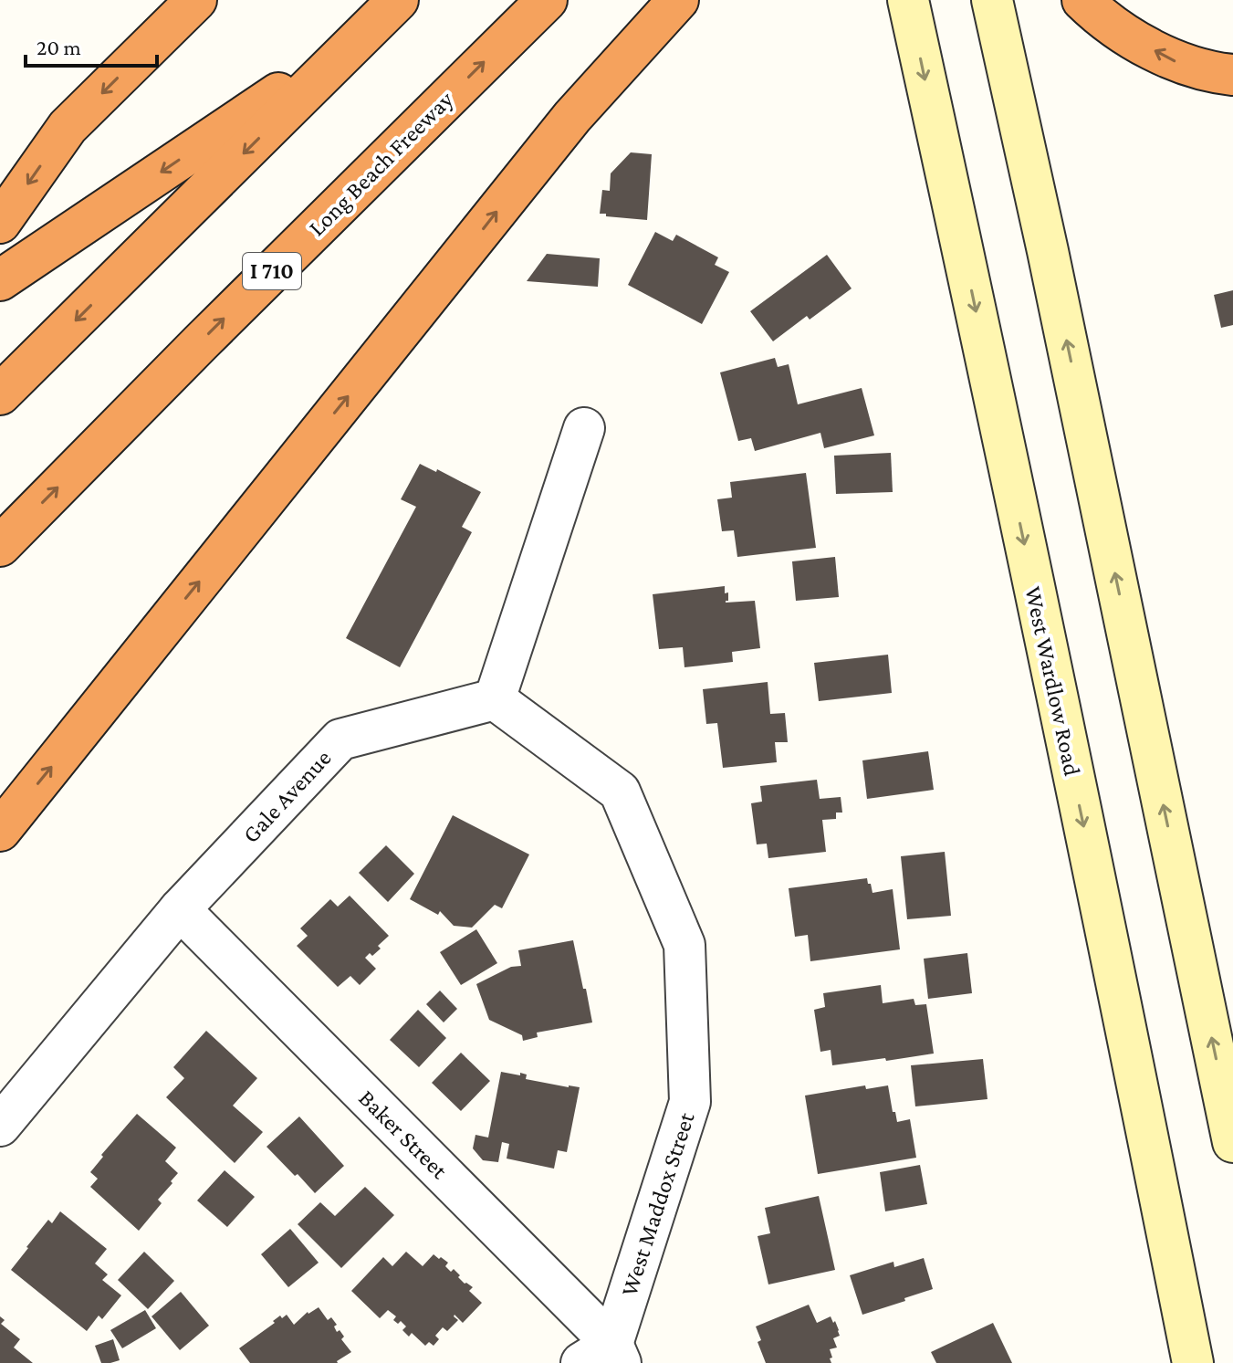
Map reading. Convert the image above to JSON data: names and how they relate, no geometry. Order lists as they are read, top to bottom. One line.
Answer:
{"streets":{"highway":["Long Beach Freeway","I 710"],"main road":["West Wardlow Road"],"street":["Gale Avenue","Baker Street","West Maddox Street"]},"crossings":[["Gale Avenue","Baker Street"],["Gale Avenue","West Maddox Street"],["Baker Street","West Maddox Street"]],"scale_bar":"20 m"}
